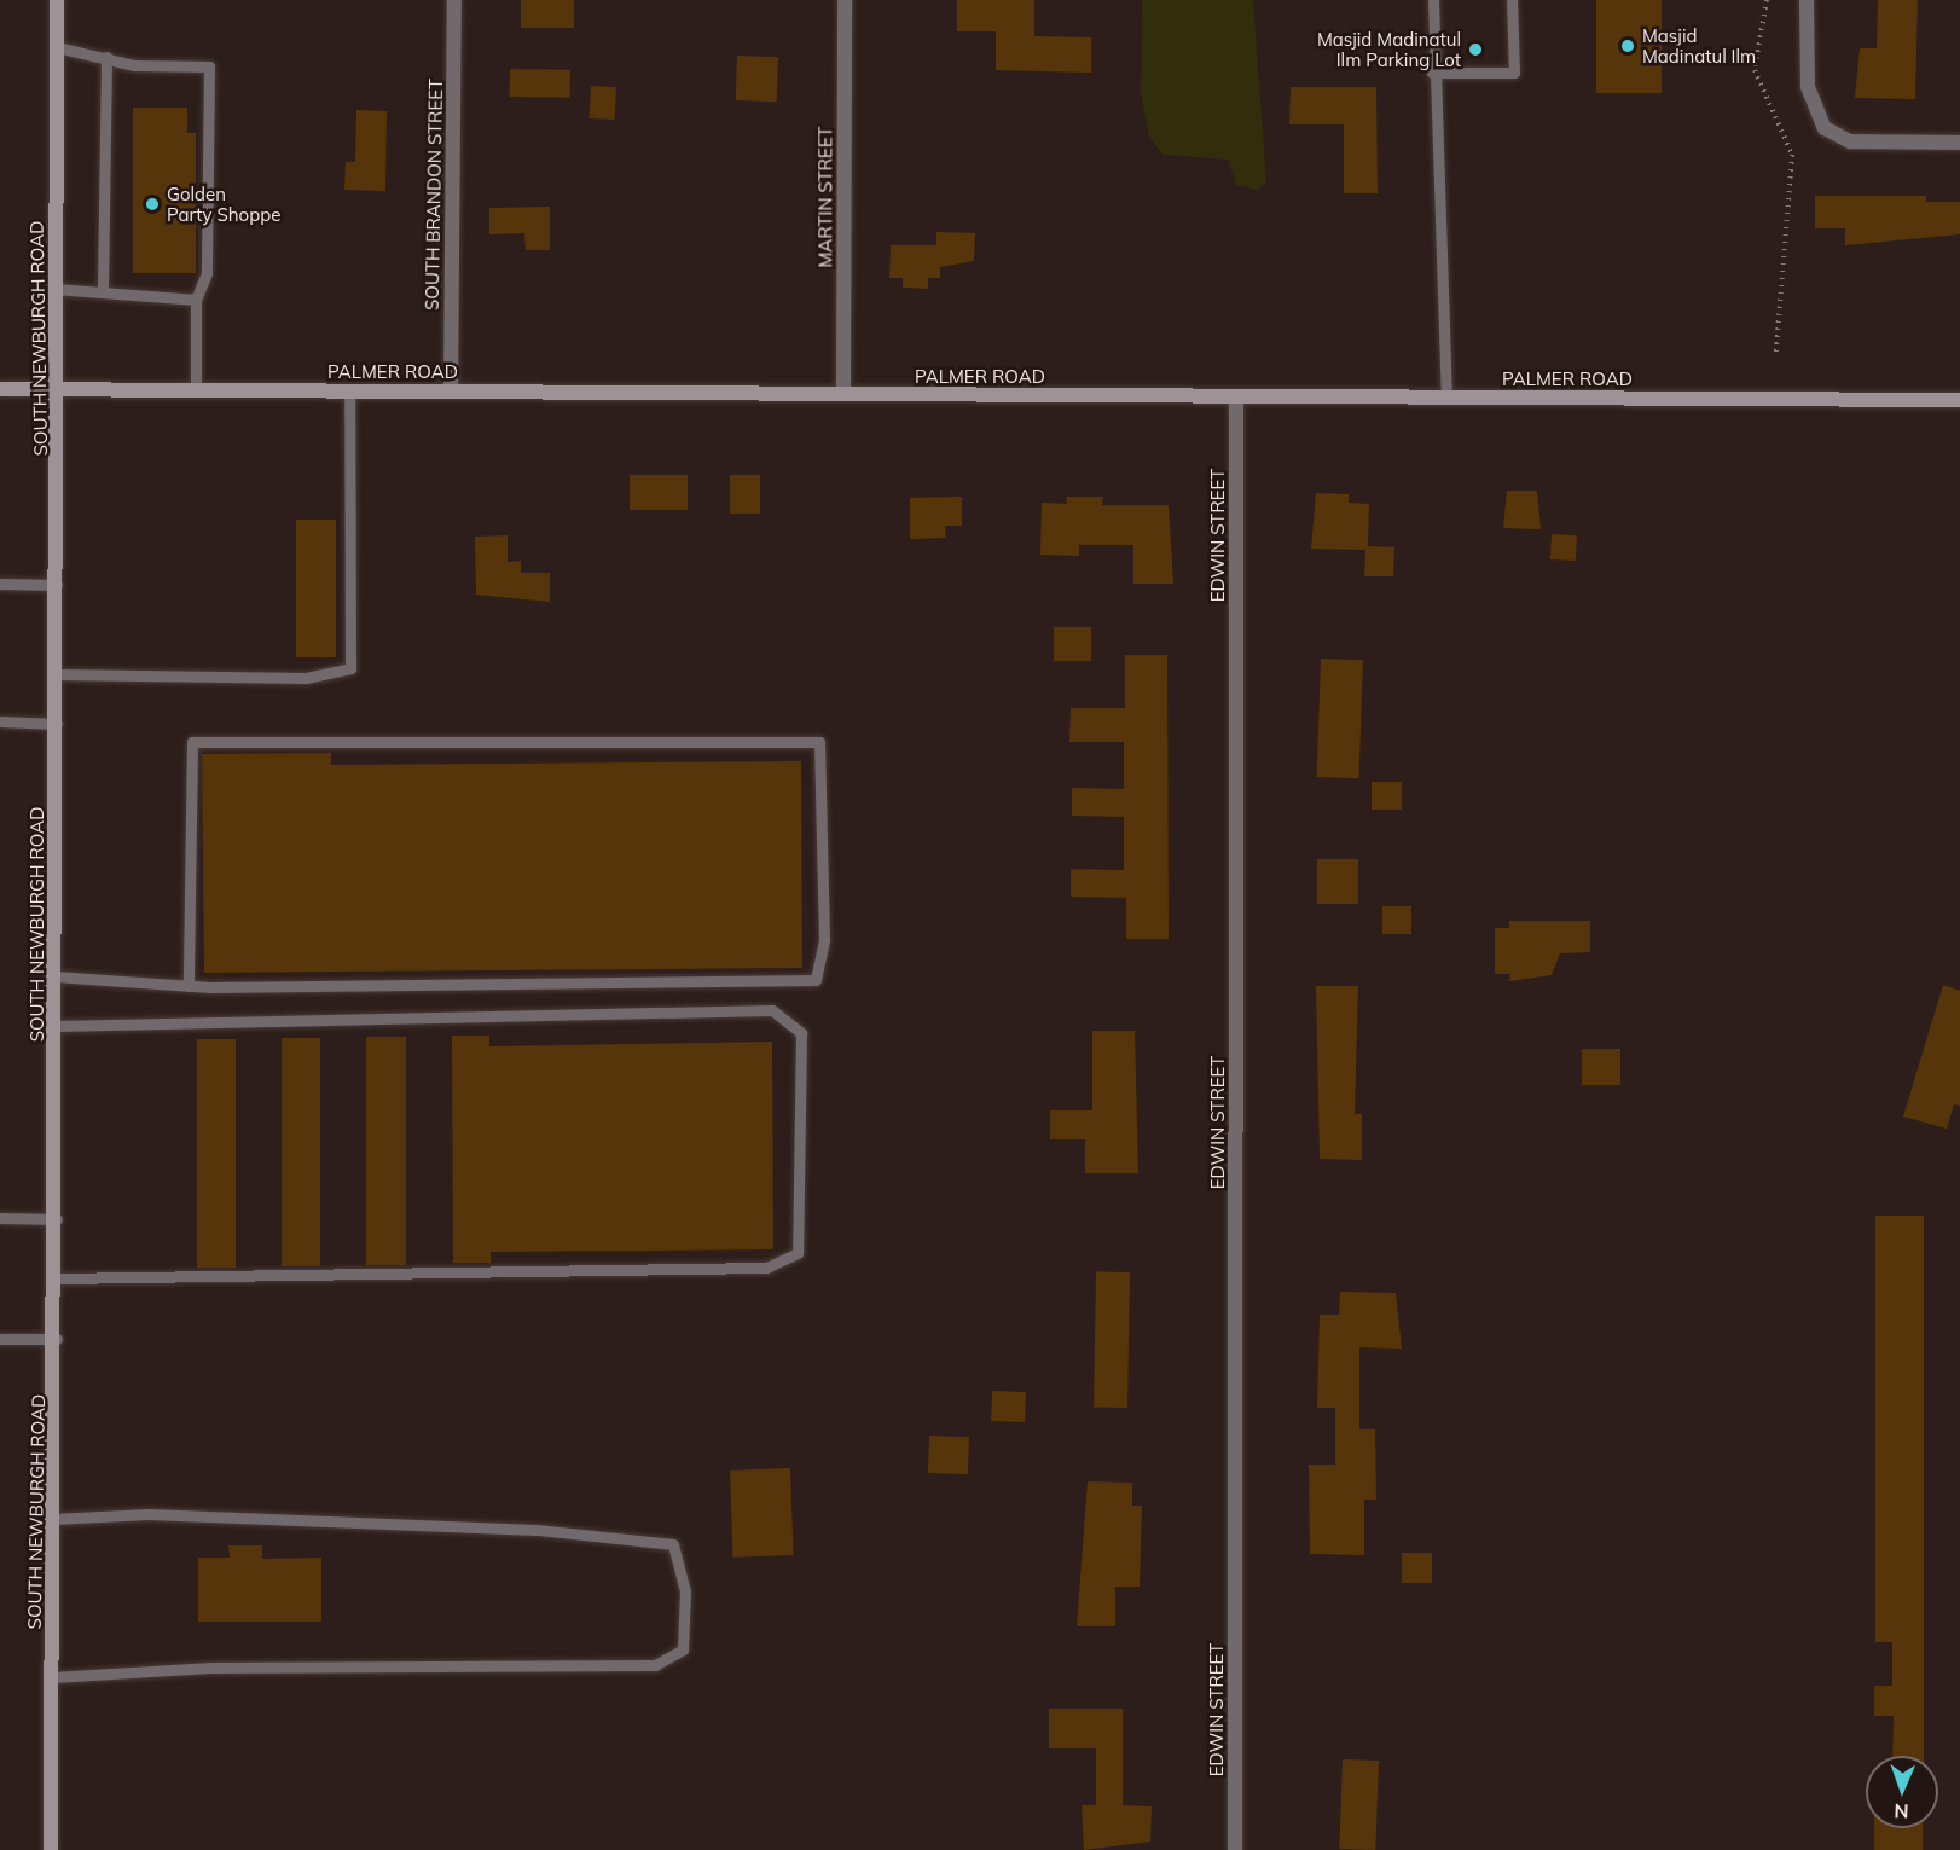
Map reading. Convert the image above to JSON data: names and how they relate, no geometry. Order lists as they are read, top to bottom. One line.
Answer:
{"streets":{"street":["SOUTH BRANDON STREET","MARTIN STREET","SOUTH NEWBURGH ROAD","PALMER ROAD","EDWIN STREET"]},"crossings":[["SOUTH BRANDON STREET","PALMER ROAD"],["MARTIN STREET","PALMER ROAD"],["SOUTH NEWBURGH ROAD","PALMER ROAD"],["PALMER ROAD","EDWIN STREET"]],"places":["Masjid Madinatul Ilm","Masjid Madinatul Ilm Parking Lot","Golden Party Shoppe"],"north":"bottom"}
